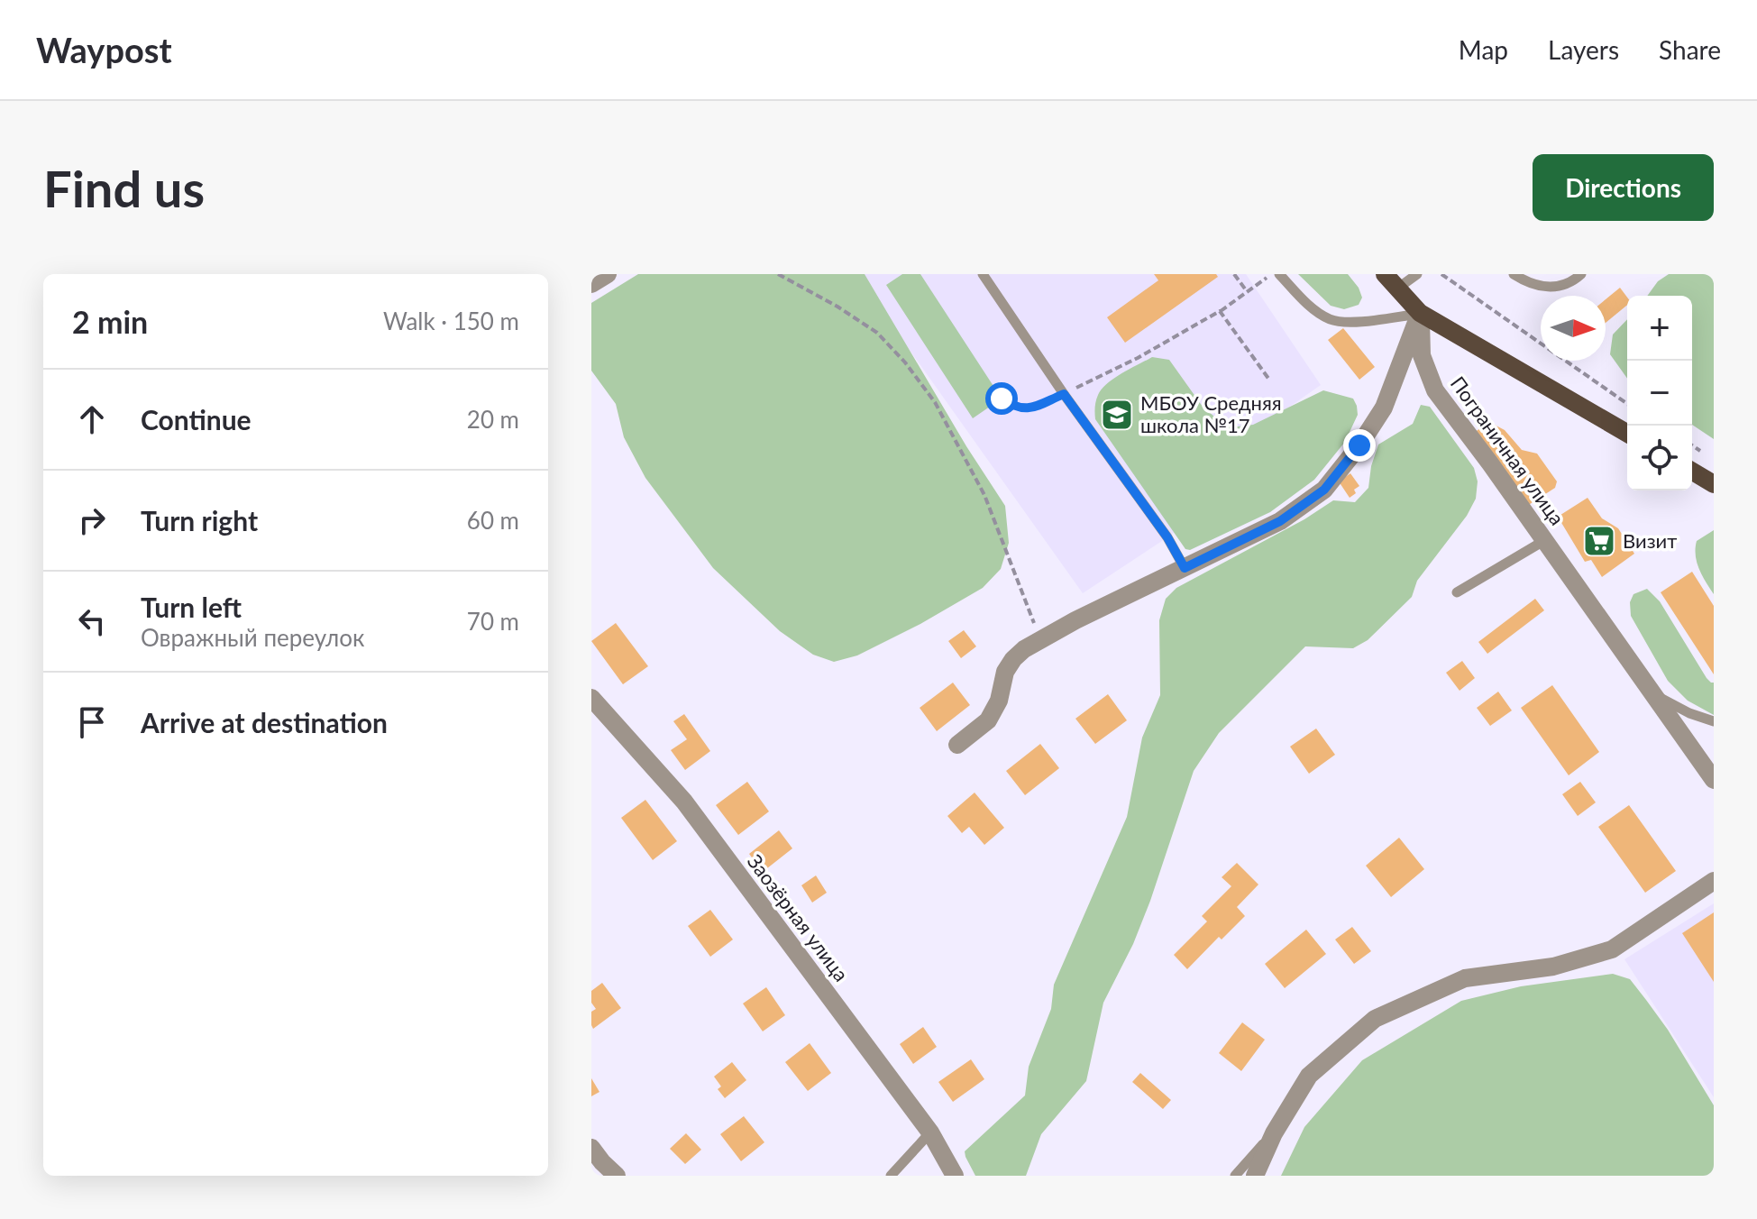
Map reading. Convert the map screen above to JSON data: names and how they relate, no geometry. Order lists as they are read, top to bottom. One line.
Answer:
{"streets":{"street":["Пограничная улица","Заозёрная улица"]},"places":{"school or university":["МБОУ Средняя школа №17"],"supermarket":["Визит"]},"north":"right","page":{"header":"Waypost","nav":["Map","Layers","Share"],"buttons":"Directions","title":"Find us","heading":["2 min","Walk · 150 m"],"map_buttons":["+","−"],"list":[["Continue","20 m"],["Turn right","60 m"],["Turn left","Овражный переулок","70 m"],"Arrive at destination"]}}
